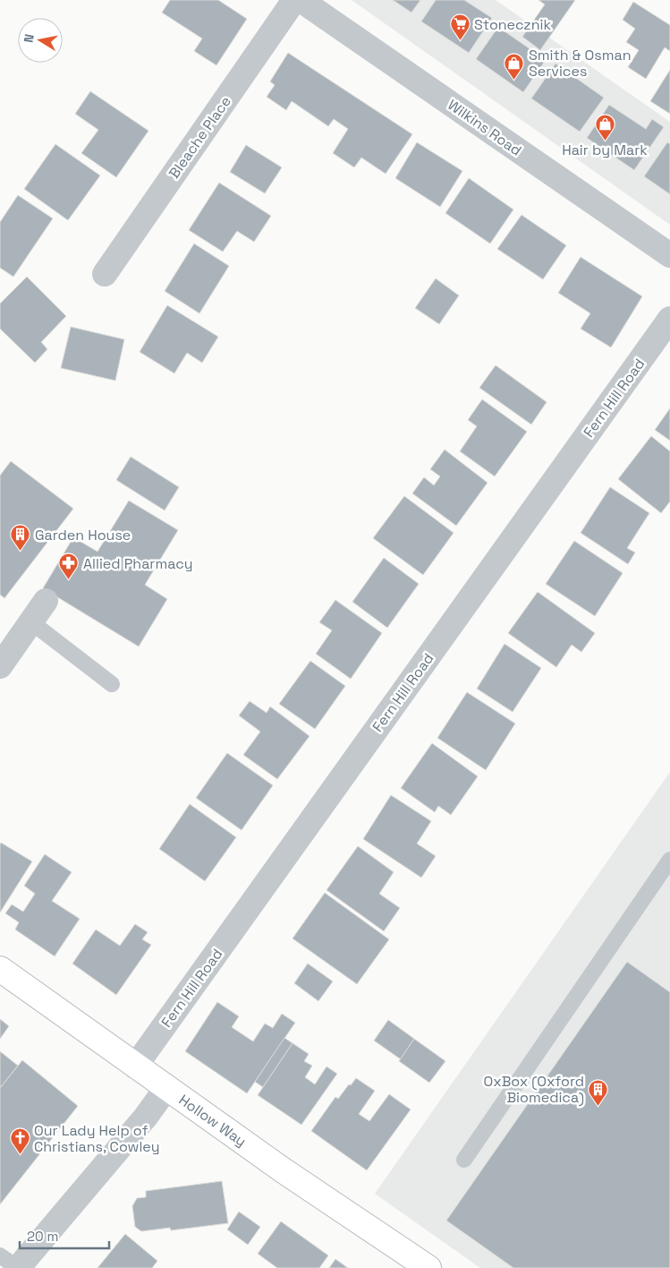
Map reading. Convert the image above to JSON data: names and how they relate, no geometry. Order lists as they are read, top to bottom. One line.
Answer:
{"streets":{"main road":["Hollow Way"],"street":["Wilkins Road","Bleache Place","Fern Hill Road"]},"crossings":[["Fern Hill Road","Hollow Way"]],"places":{"supermarket":["Stonecznik"],"shop":["Smith & Osman Services","Hair by Mark"],"building":["Garden House","OxBox (Oxford Biomedica)"],"pharmacy":["Allied Pharmacy"],"church":["Our Lady Help of Christians, Cowley"]},"scale_bar":"20 m","north":"left"}
